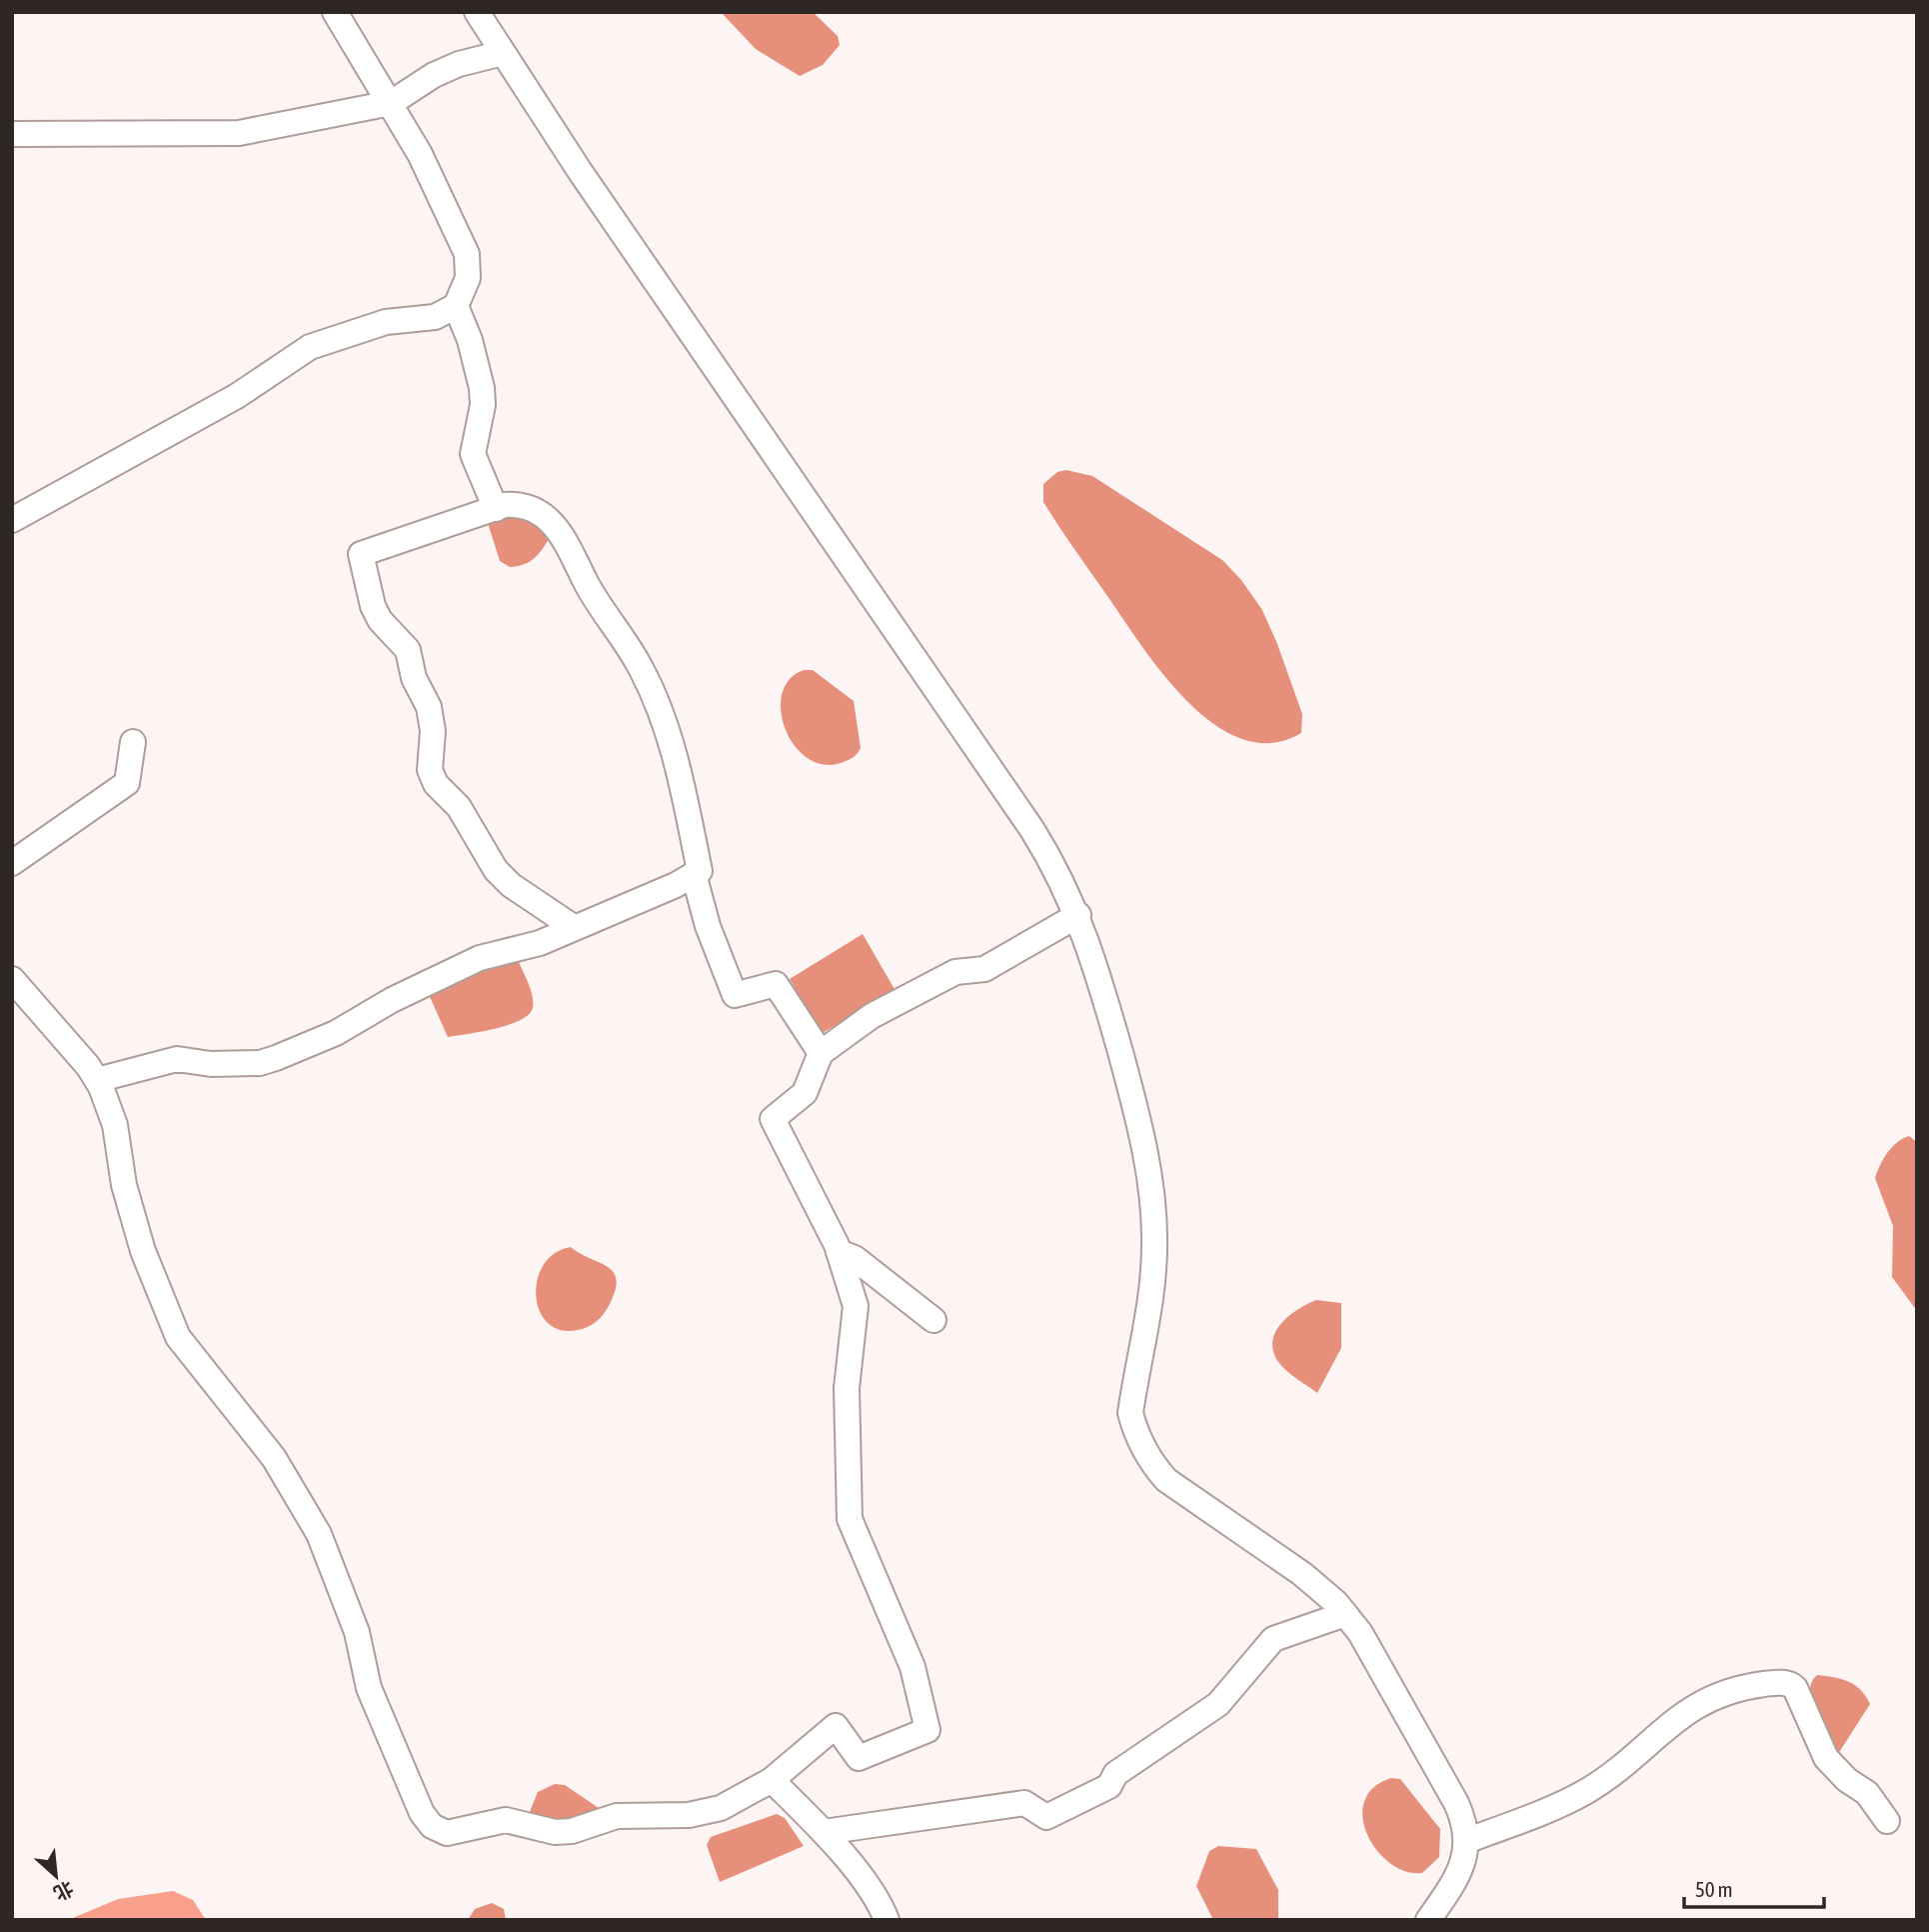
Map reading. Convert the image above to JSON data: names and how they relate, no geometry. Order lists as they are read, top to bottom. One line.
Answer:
{"scale_bar":"50 m","north":"bottom right"}
